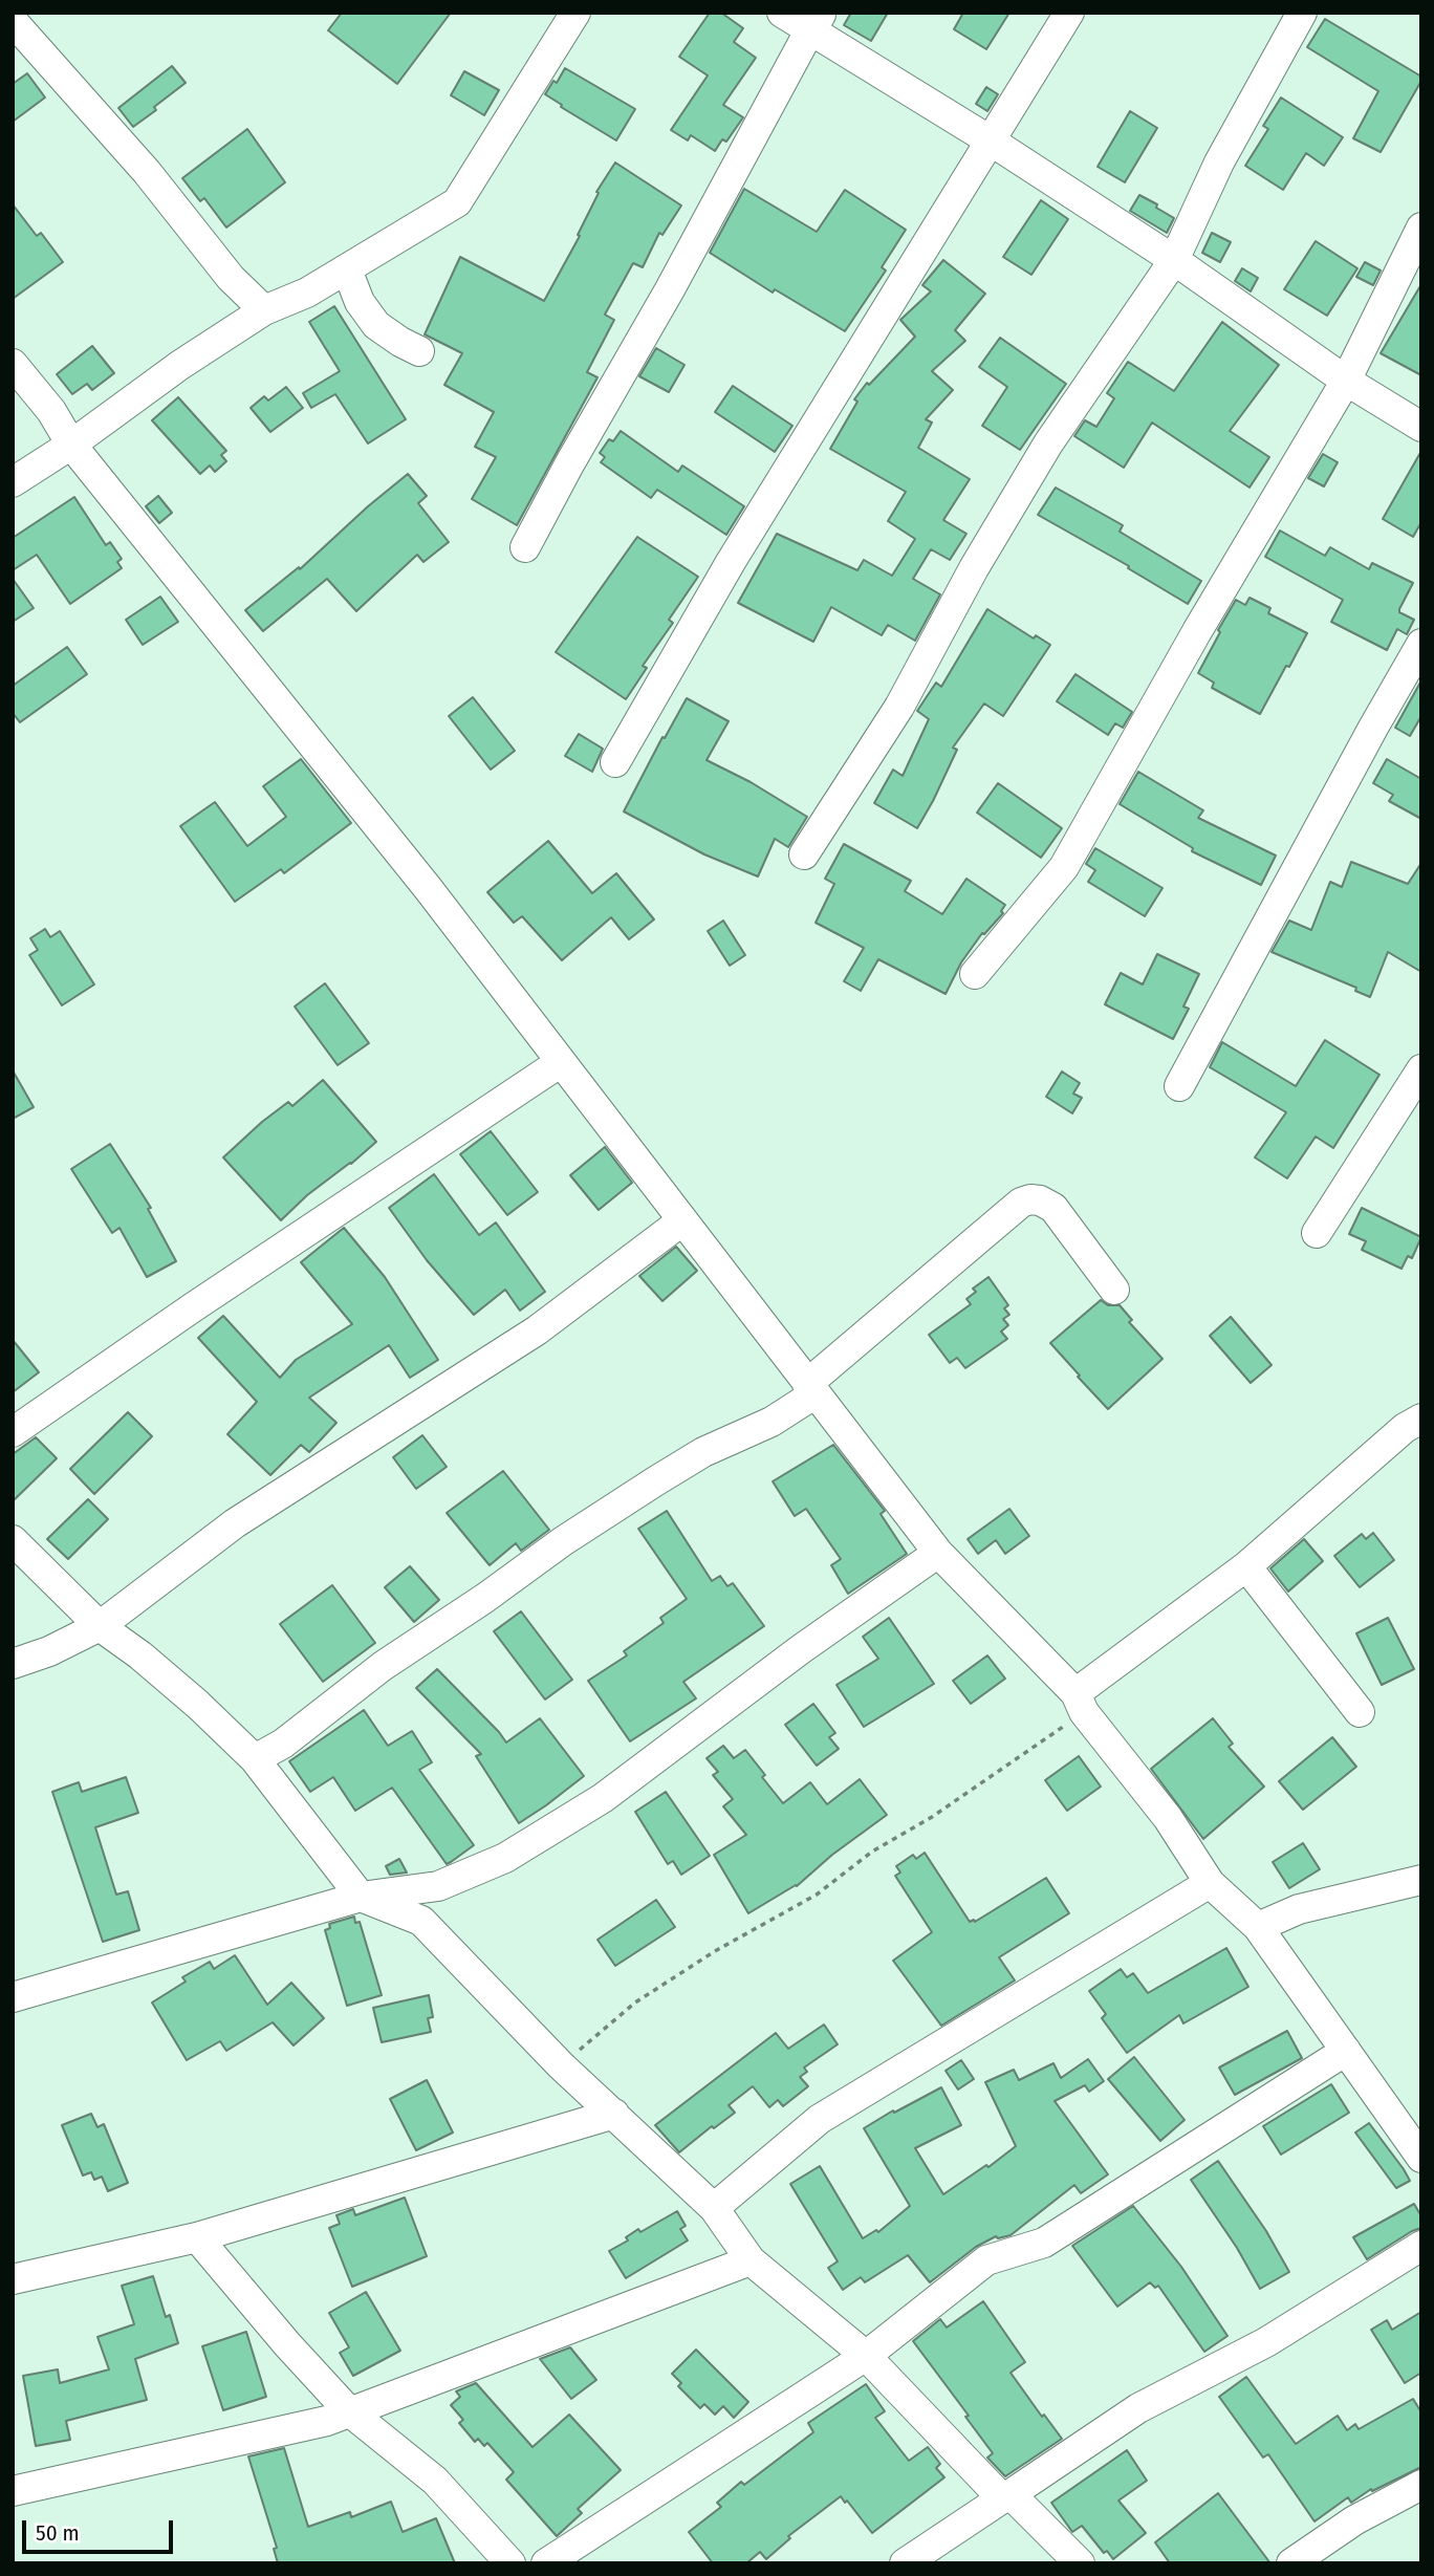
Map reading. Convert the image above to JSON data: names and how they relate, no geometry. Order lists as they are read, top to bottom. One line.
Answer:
{"scale_bar":"50 m"}
